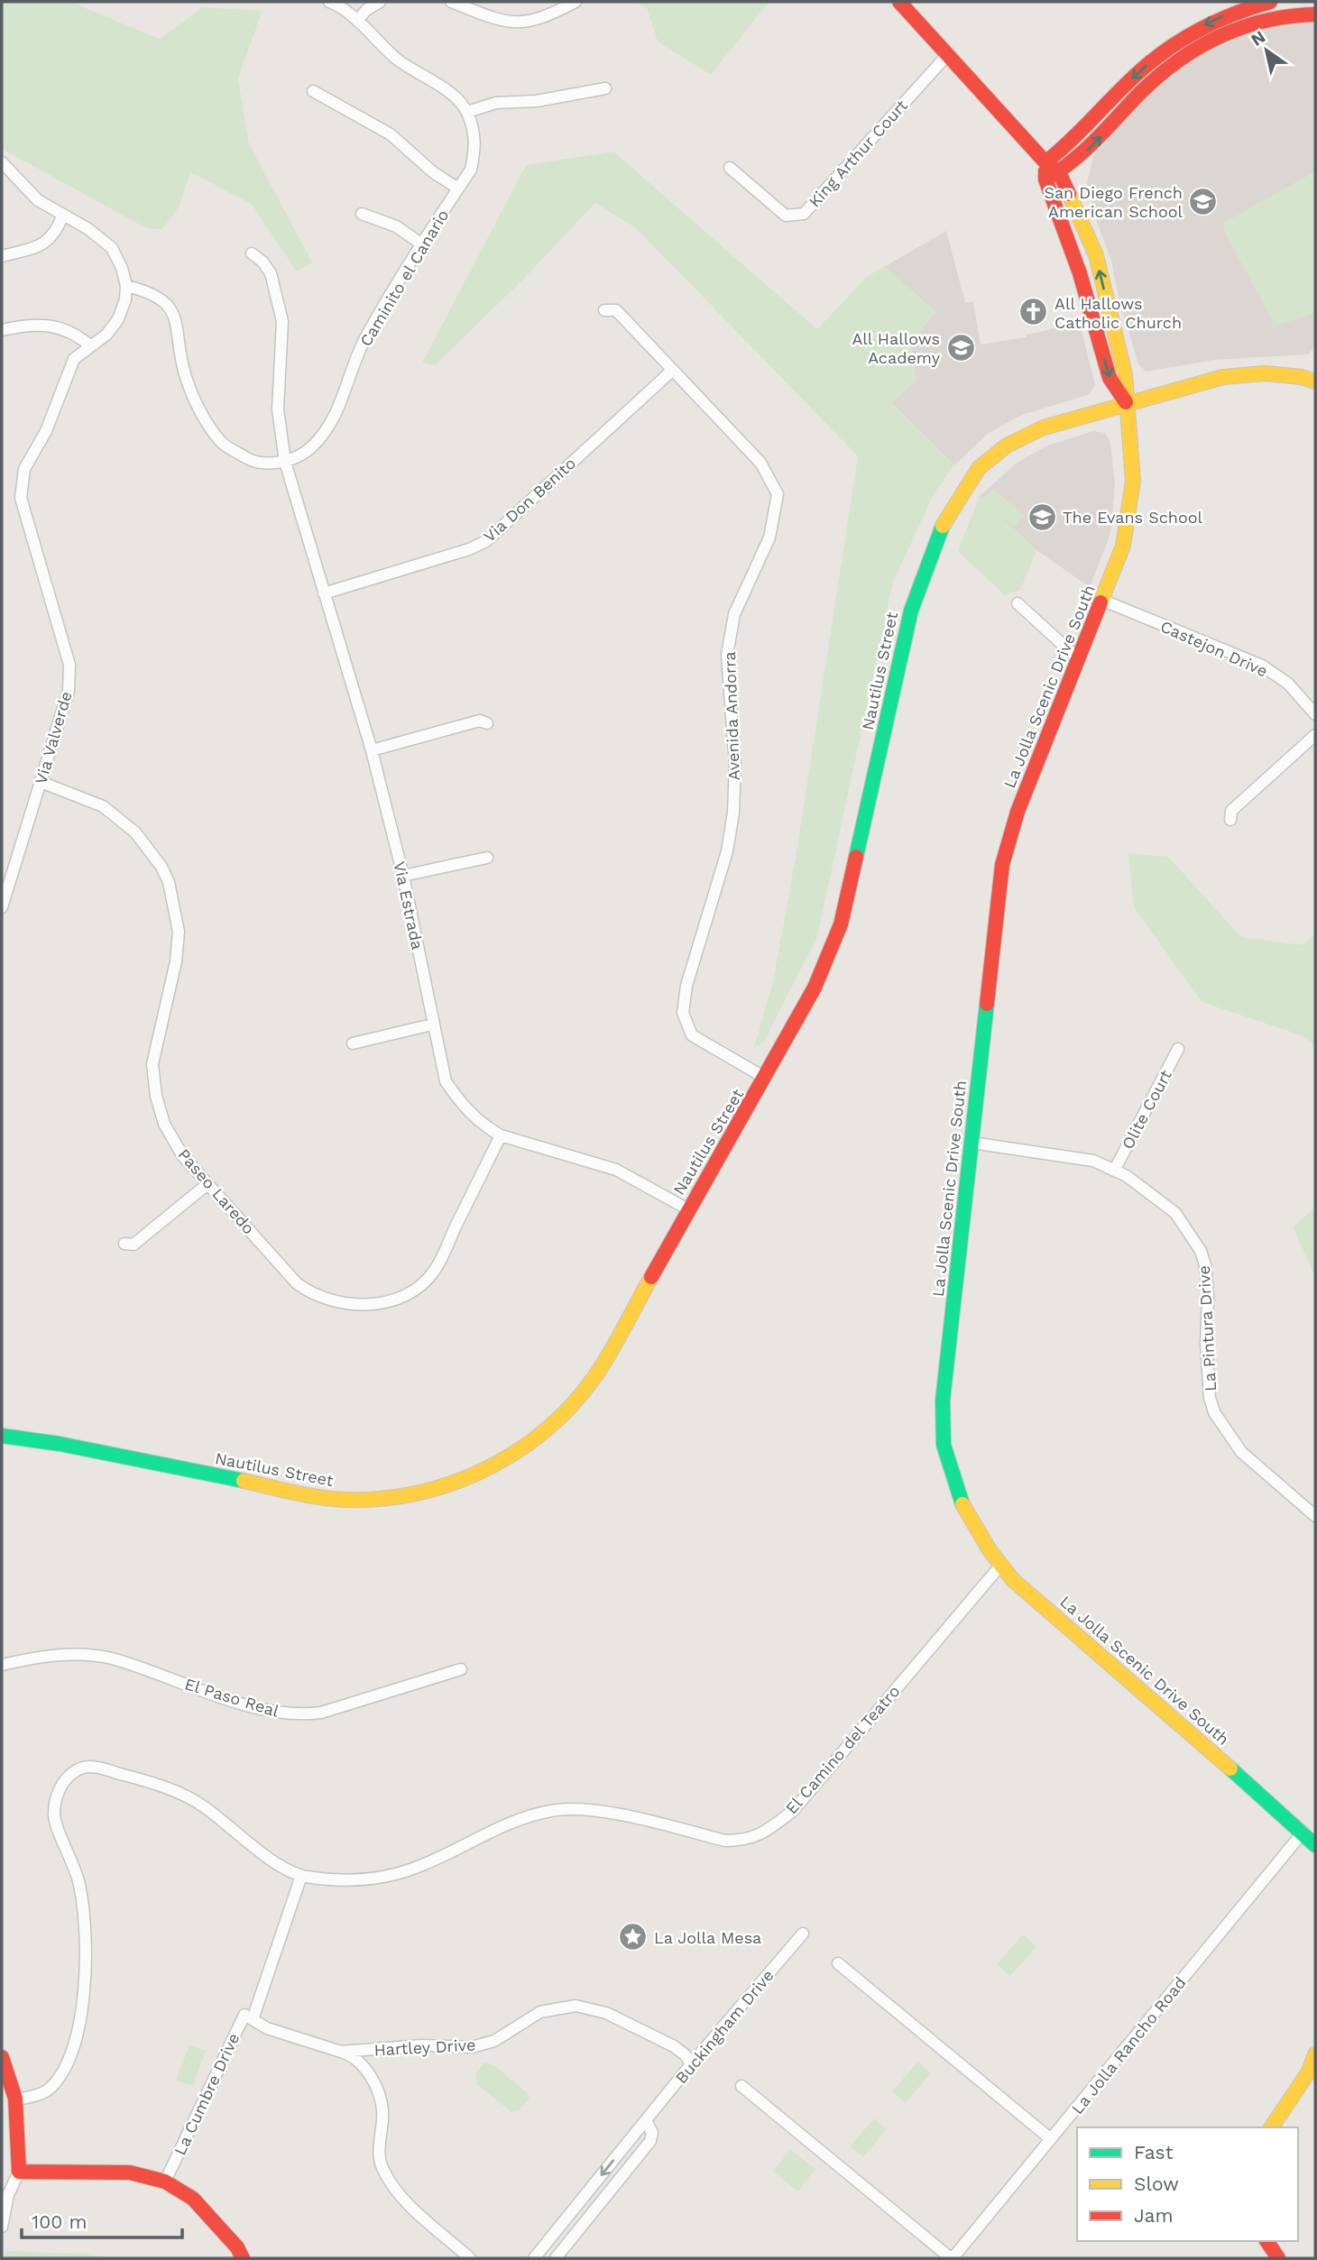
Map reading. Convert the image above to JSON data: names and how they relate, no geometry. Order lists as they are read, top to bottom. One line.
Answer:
{"streets":{"main road":["Nautilus Street","La Jolla Scenic Drive South"],"street":["King Arthur Court","Caminito el Canario","Via Don Benito","Castejon Drive","Avenida Andorra","Via Valverde","Via Estrada","Olite Court","Paseo Laredo","La Pintura Drive","El Paso Real","El Camino del Teatro","Buckingham Drive","La Jolla Rancho Road","Hartley Drive","La Cumbre Drive"]},"crossings":[["Caminito el Canario","Via Estrada"],["Via Don Benito","Avenida Andorra"],["Via Don Benito","Via Estrada"],["Castejon Drive","La Jolla Scenic Drive South"],["Nautilus Street","La Jolla Scenic Drive South"],["Nautilus Street","Avenida Andorra"],["Nautilus Street","Via Estrada"],["La Jolla Scenic Drive South","La Pintura Drive"],["La Jolla Scenic Drive South","El Camino del Teatro"],["La Jolla Scenic Drive South","La Jolla Rancho Road"],["Via Valverde","Paseo Laredo"],["Via Estrada","Paseo Laredo"],["Olite Court","La Pintura Drive"],["El Camino del Teatro","La Cumbre Drive"],["Buckingham Drive","Hartley Drive"],["Hartley Drive","La Cumbre Drive"]],"places":{"school or university":["San Diego French American School","All Hallows Academy","The Evans School"],"church":["All Hallows Catholic Church"],"place":["La Jolla Mesa"]},"legend":["Fast","Slow","Jam"],"scale_bar":"100 m","north":"top left"}
